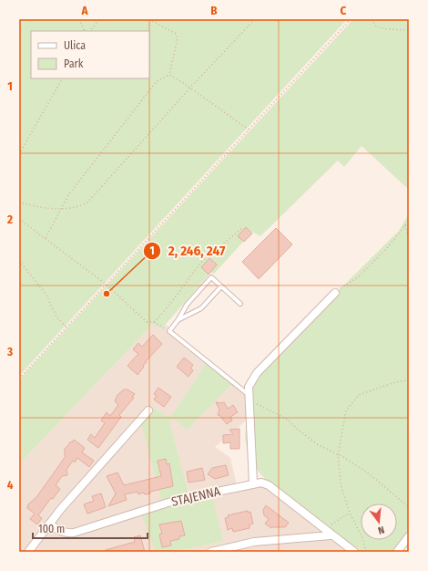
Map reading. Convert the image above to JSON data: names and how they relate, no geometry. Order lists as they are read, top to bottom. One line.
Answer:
{"streets":{"street":["STAJENNA"]},"places":["2, 246, 247"],"legend":["Ulica","Park"],"scale_bar":"100 m","north":"bottom","grid":{"columns":["A","B","C"],"rows":["1","2","3","4"]}}
